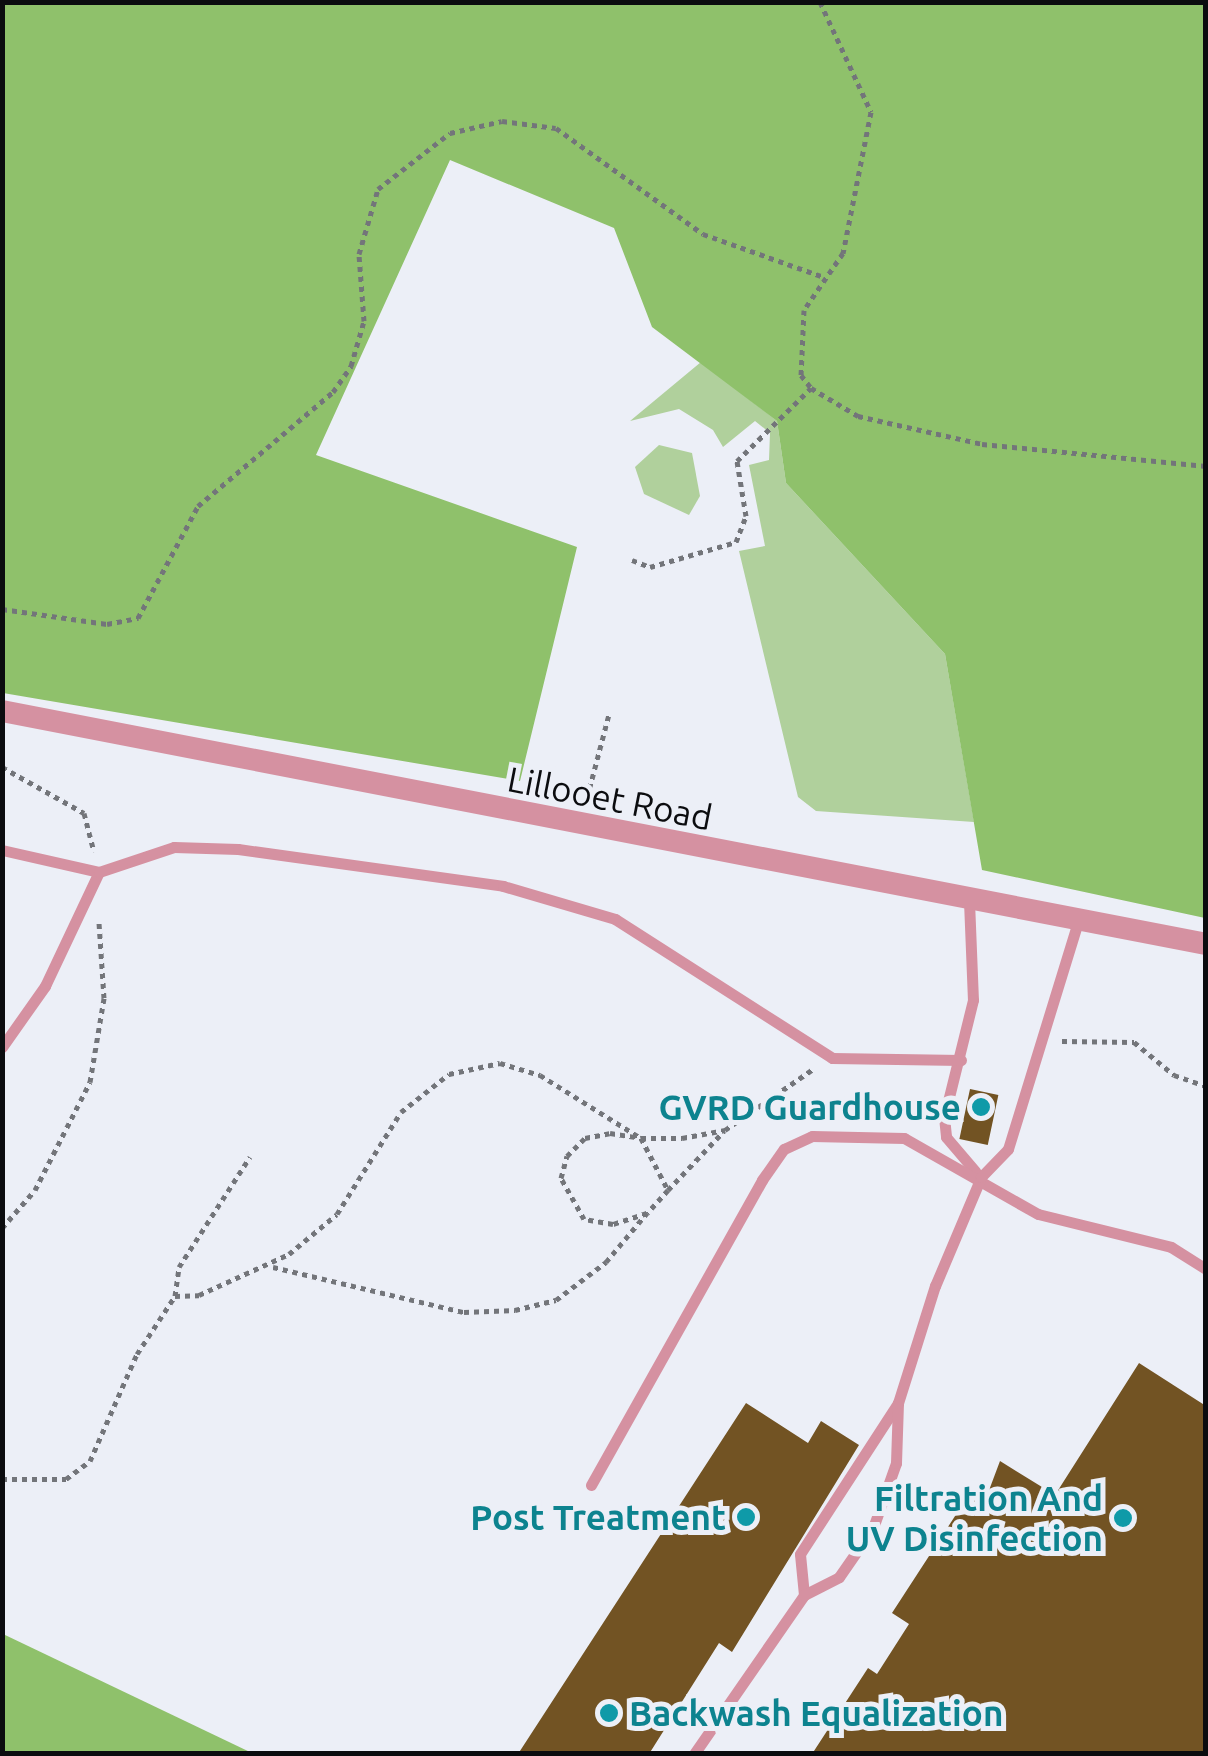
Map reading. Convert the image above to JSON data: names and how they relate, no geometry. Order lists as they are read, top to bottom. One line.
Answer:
{"streets":{"street":["Lillooet Road"]},"places":["GVRD Guardhouse","Post Treatment","Filtration And UV Disinfection","Backwash Equalization"]}
